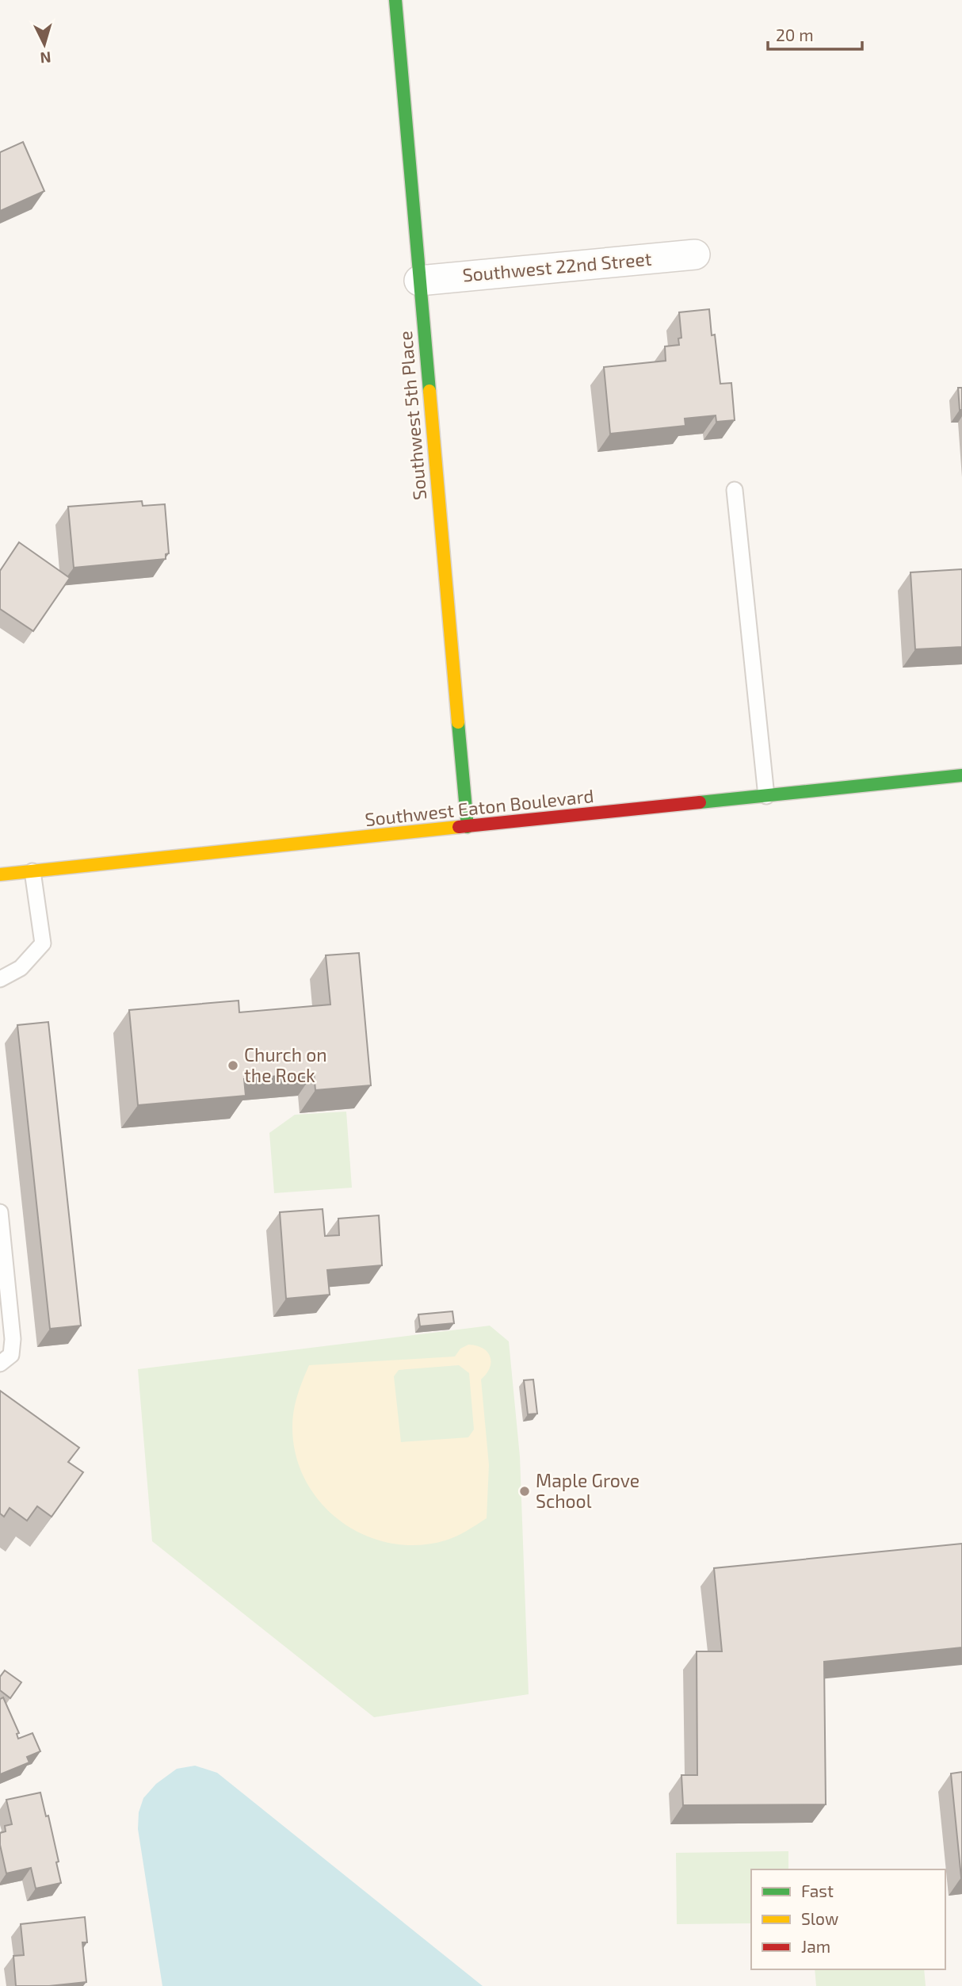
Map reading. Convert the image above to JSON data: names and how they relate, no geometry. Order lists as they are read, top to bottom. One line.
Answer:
{"streets":{"main road":["Southwest 5th Place","Southwest Eaton Boulevard"],"street":["Southwest 22nd Street"]},"crossings":[["Southwest 22nd Street","Southwest 5th Place"],["Southwest 5th Place","Southwest Eaton Boulevard"]],"places":["Church on the Rock","Maple Grove School"],"legend":["Fast","Slow","Jam"],"scale_bar":"20 m","north":"bottom"}
